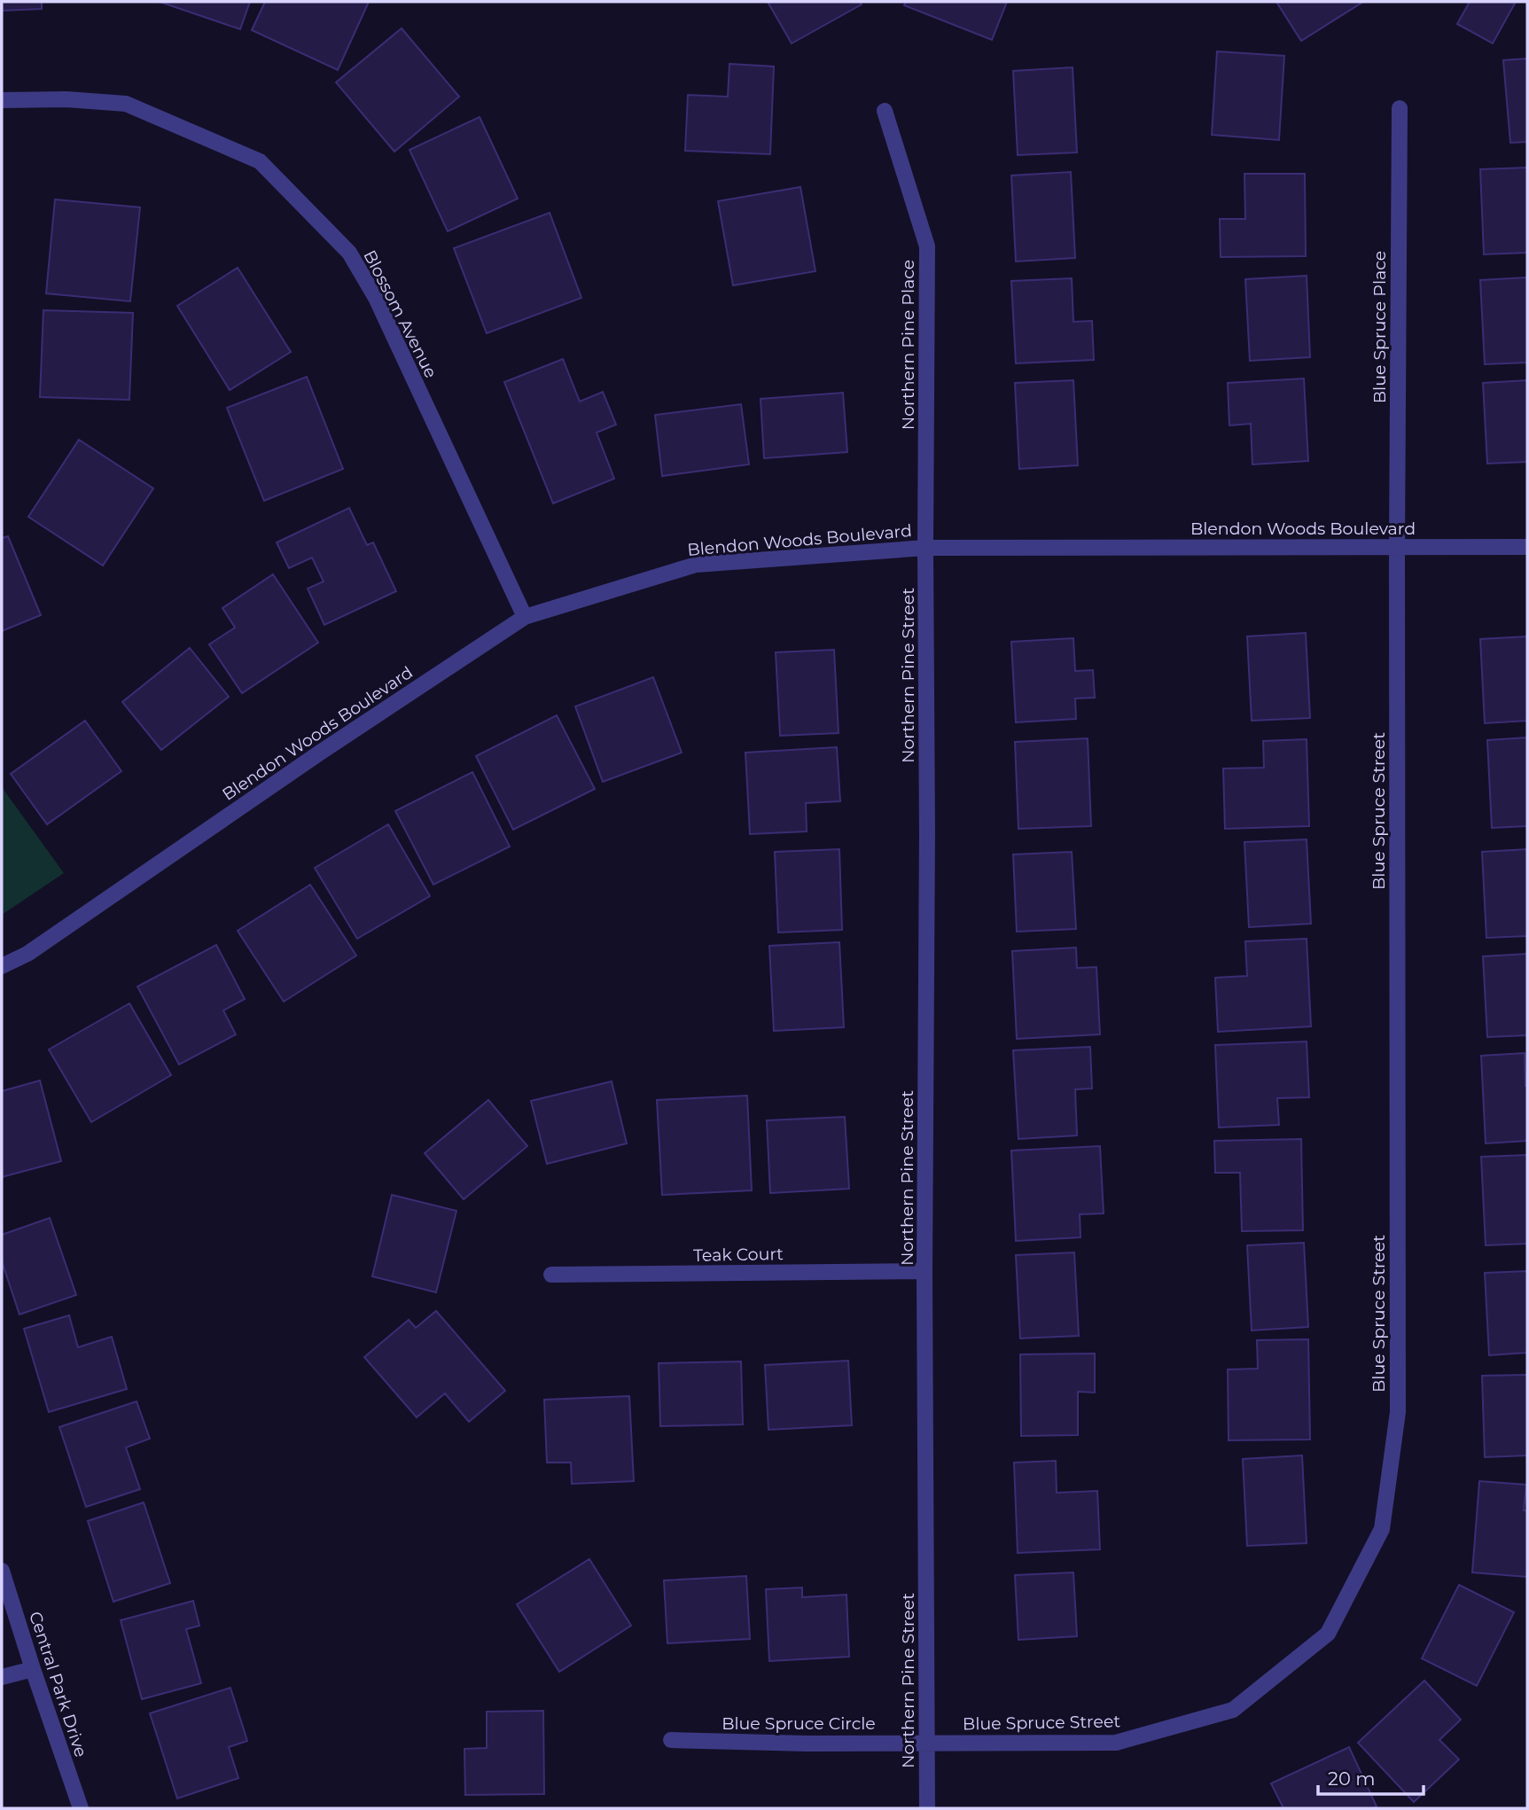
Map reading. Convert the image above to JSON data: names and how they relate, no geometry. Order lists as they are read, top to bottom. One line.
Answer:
{"streets":{"street":["Blossom Avenue","Blue Spruce Place","Northern Pine Place","Blendon Woods Boulevard","Northern Pine Street","Blue Spruce Street","Teak Court","Central Park Drive","Blue Spruce Circle"]},"crossings":[["Blossom Avenue","Blendon Woods Boulevard"],["Blue Spruce Place","Blendon Woods Boulevard"],["Blue Spruce Place","Blue Spruce Street"],["Northern Pine Place","Blendon Woods Boulevard"],["Northern Pine Place","Northern Pine Street"],["Blendon Woods Boulevard","Northern Pine Street"],["Blendon Woods Boulevard","Blue Spruce Street"],["Northern Pine Street","Blue Spruce Street"],["Northern Pine Street","Teak Court"],["Northern Pine Street","Blue Spruce Circle"],["Blue Spruce Street","Blue Spruce Circle"]],"scale_bar":"20 m"}
